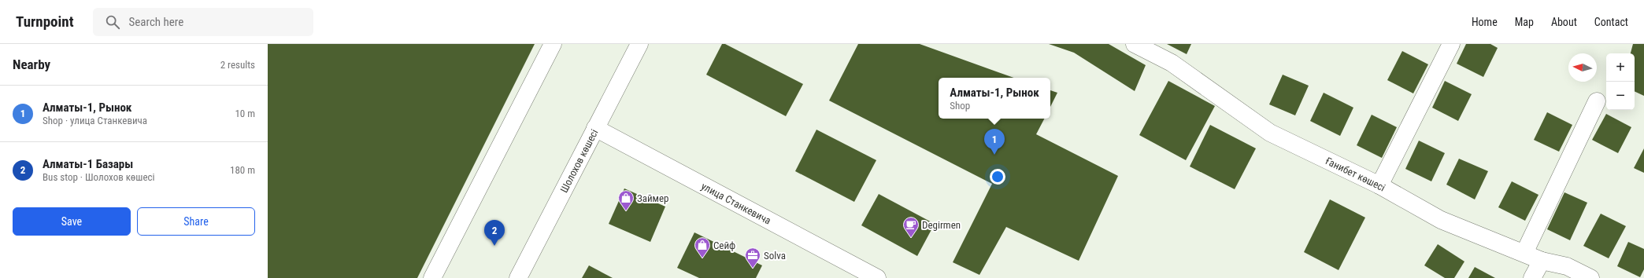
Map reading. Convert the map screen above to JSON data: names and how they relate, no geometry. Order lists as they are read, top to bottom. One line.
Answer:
{"streets":{"street":["Шолохов көшесі","Ғанибет көшесі","улица Станкевича"]},"crossings":[["Шолохов көшесі","улица Станкевича"]],"places":{"shop":["Займер","Сейф"],"cafe":["Degirmen"],"office":["Solva"]},"north":"left","page":{"header":"Turnpoint","search":"Search here","nav":["Home","Map","About","Contact"],"heading":["Nearby","2 results"],"map_buttons":["+","−"],"popup":["Алматы-1, Рынок","Shop"],"list":[{"mark":"1","name":"Алматы-1, Рынок","note":"Shop · улица Станкевича","value":"10 m"},{"mark":"2","name":"Алматы-1 Базары","note":"Bus stop · Шолохов көшесі","value":"180 m"}],"pins":["1","2"],"buttons":["Save","Share"]}}
